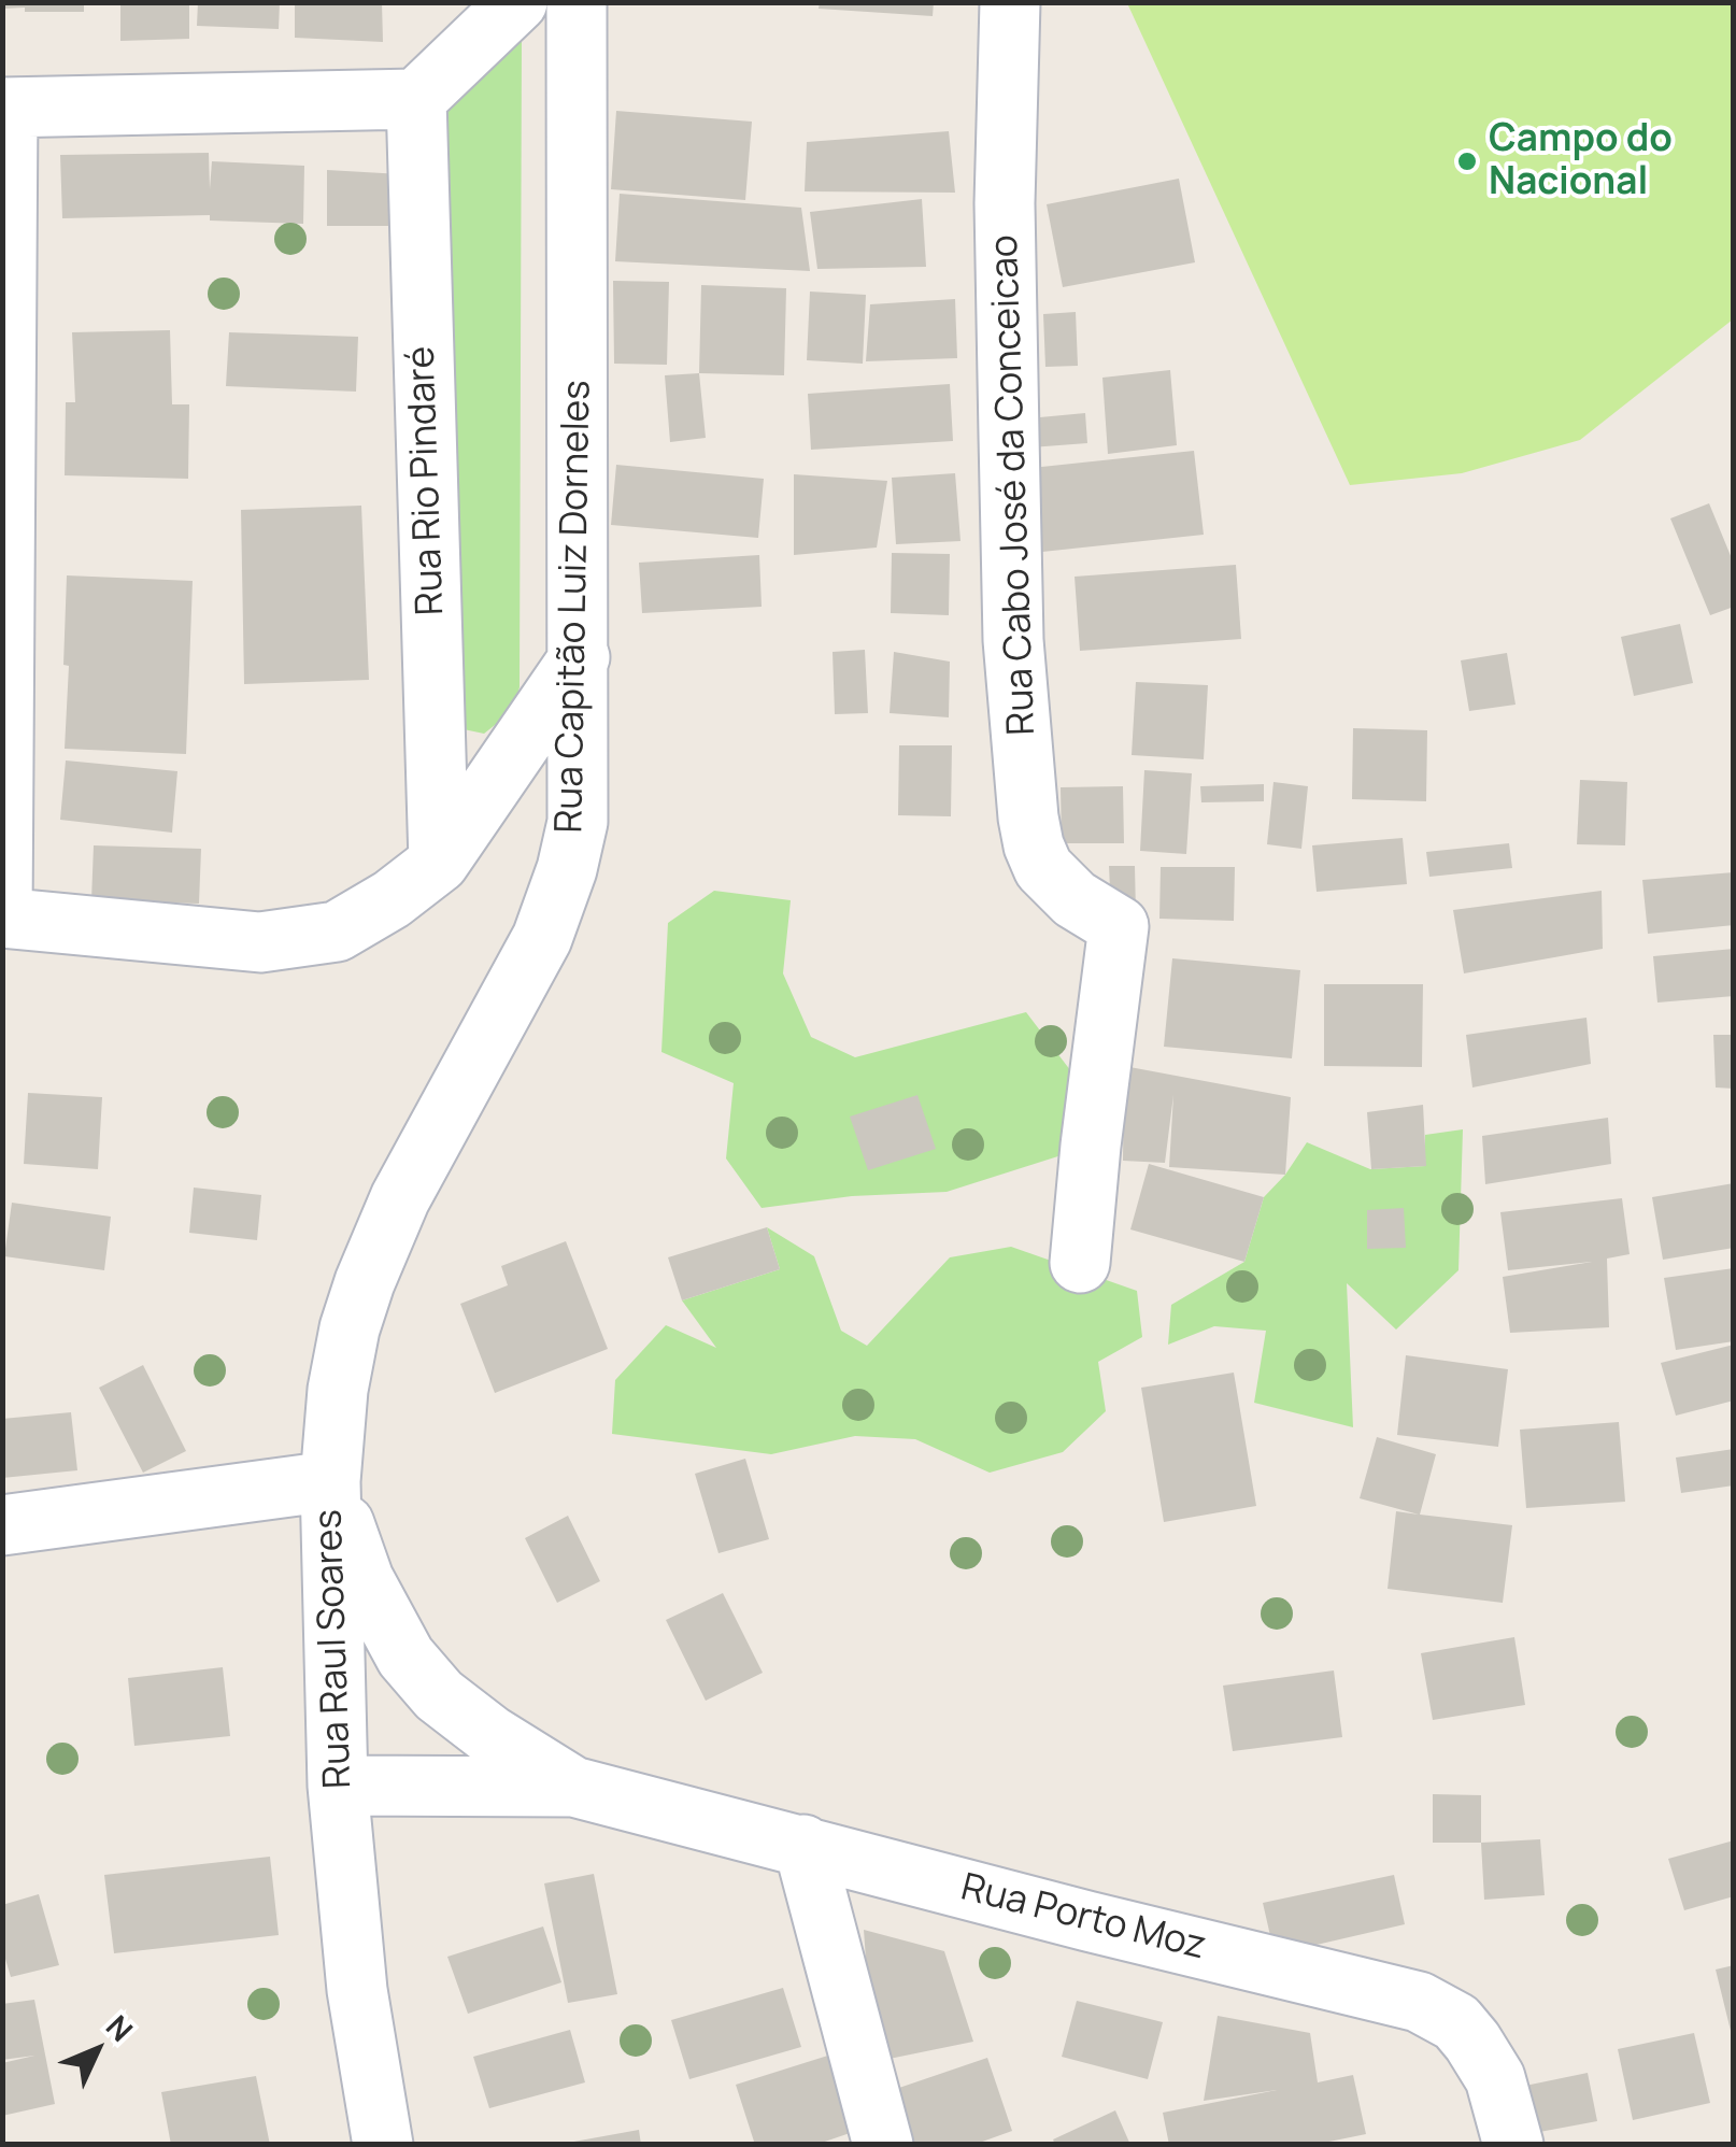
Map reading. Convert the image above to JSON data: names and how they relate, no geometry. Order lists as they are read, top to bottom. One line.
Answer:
{"streets":{"street":["Rua Rio Pindaré","Rua Cabo José da Conceicao","Rua Capitão Luiz Dorneles","Rua Raul Soares","Rua Porto Moz"]},"crossings":[["Rua Capitão Luiz Dorneles","Rua Raul Soares"],["Rua Capitão Luiz Dorneles","Rua Porto Moz"],["Rua Raul Soares","Rua Porto Moz"]],"places":["Campo do Nacional"],"north":"top right"}
